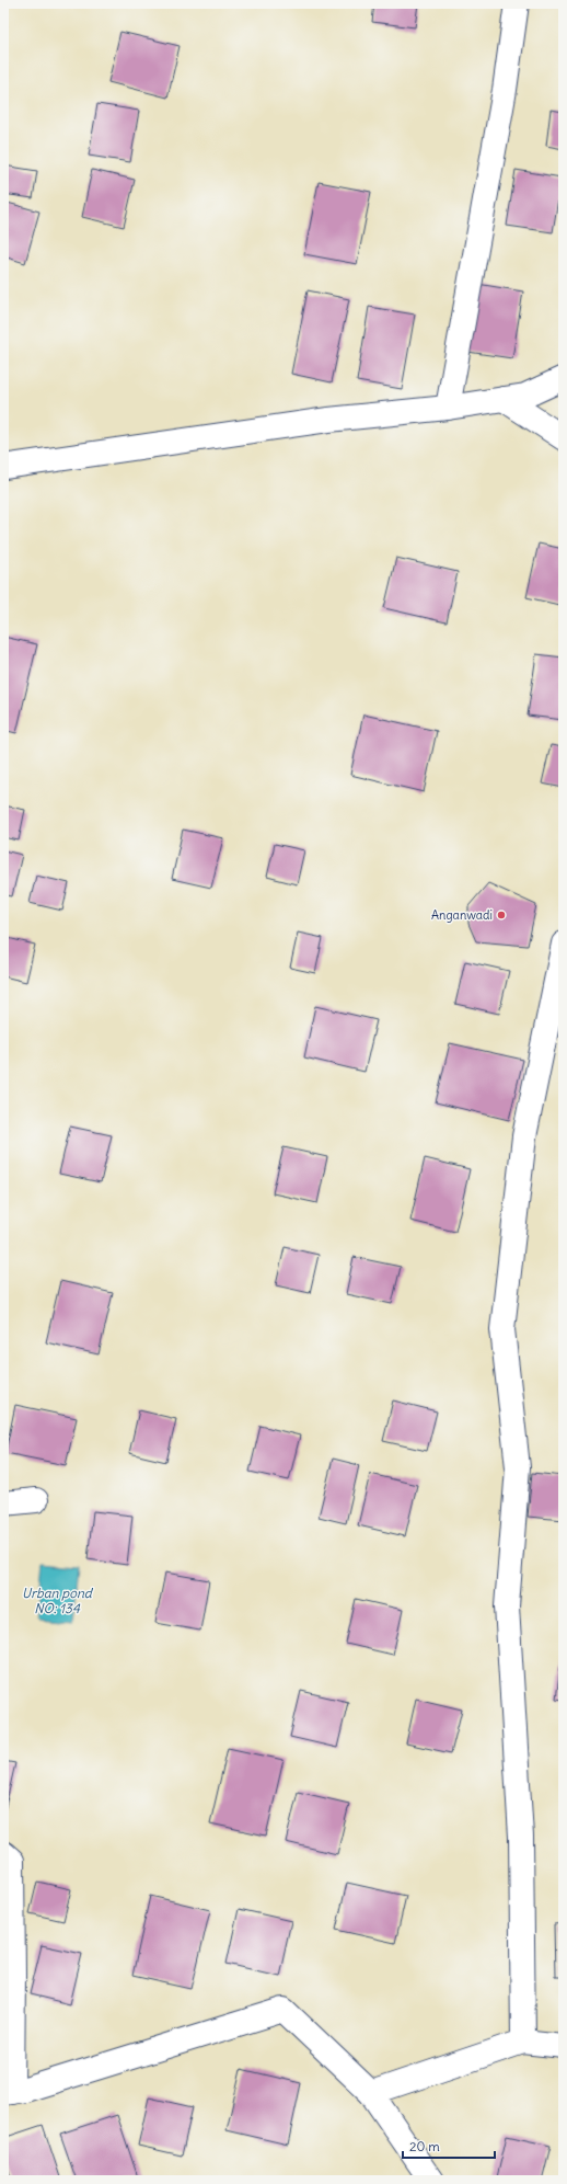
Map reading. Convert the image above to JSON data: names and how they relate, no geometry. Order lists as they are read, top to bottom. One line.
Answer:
{"water":["Urban pond NO: 134"],"places":["Anganwadi"],"scale_bar":"20 m"}
